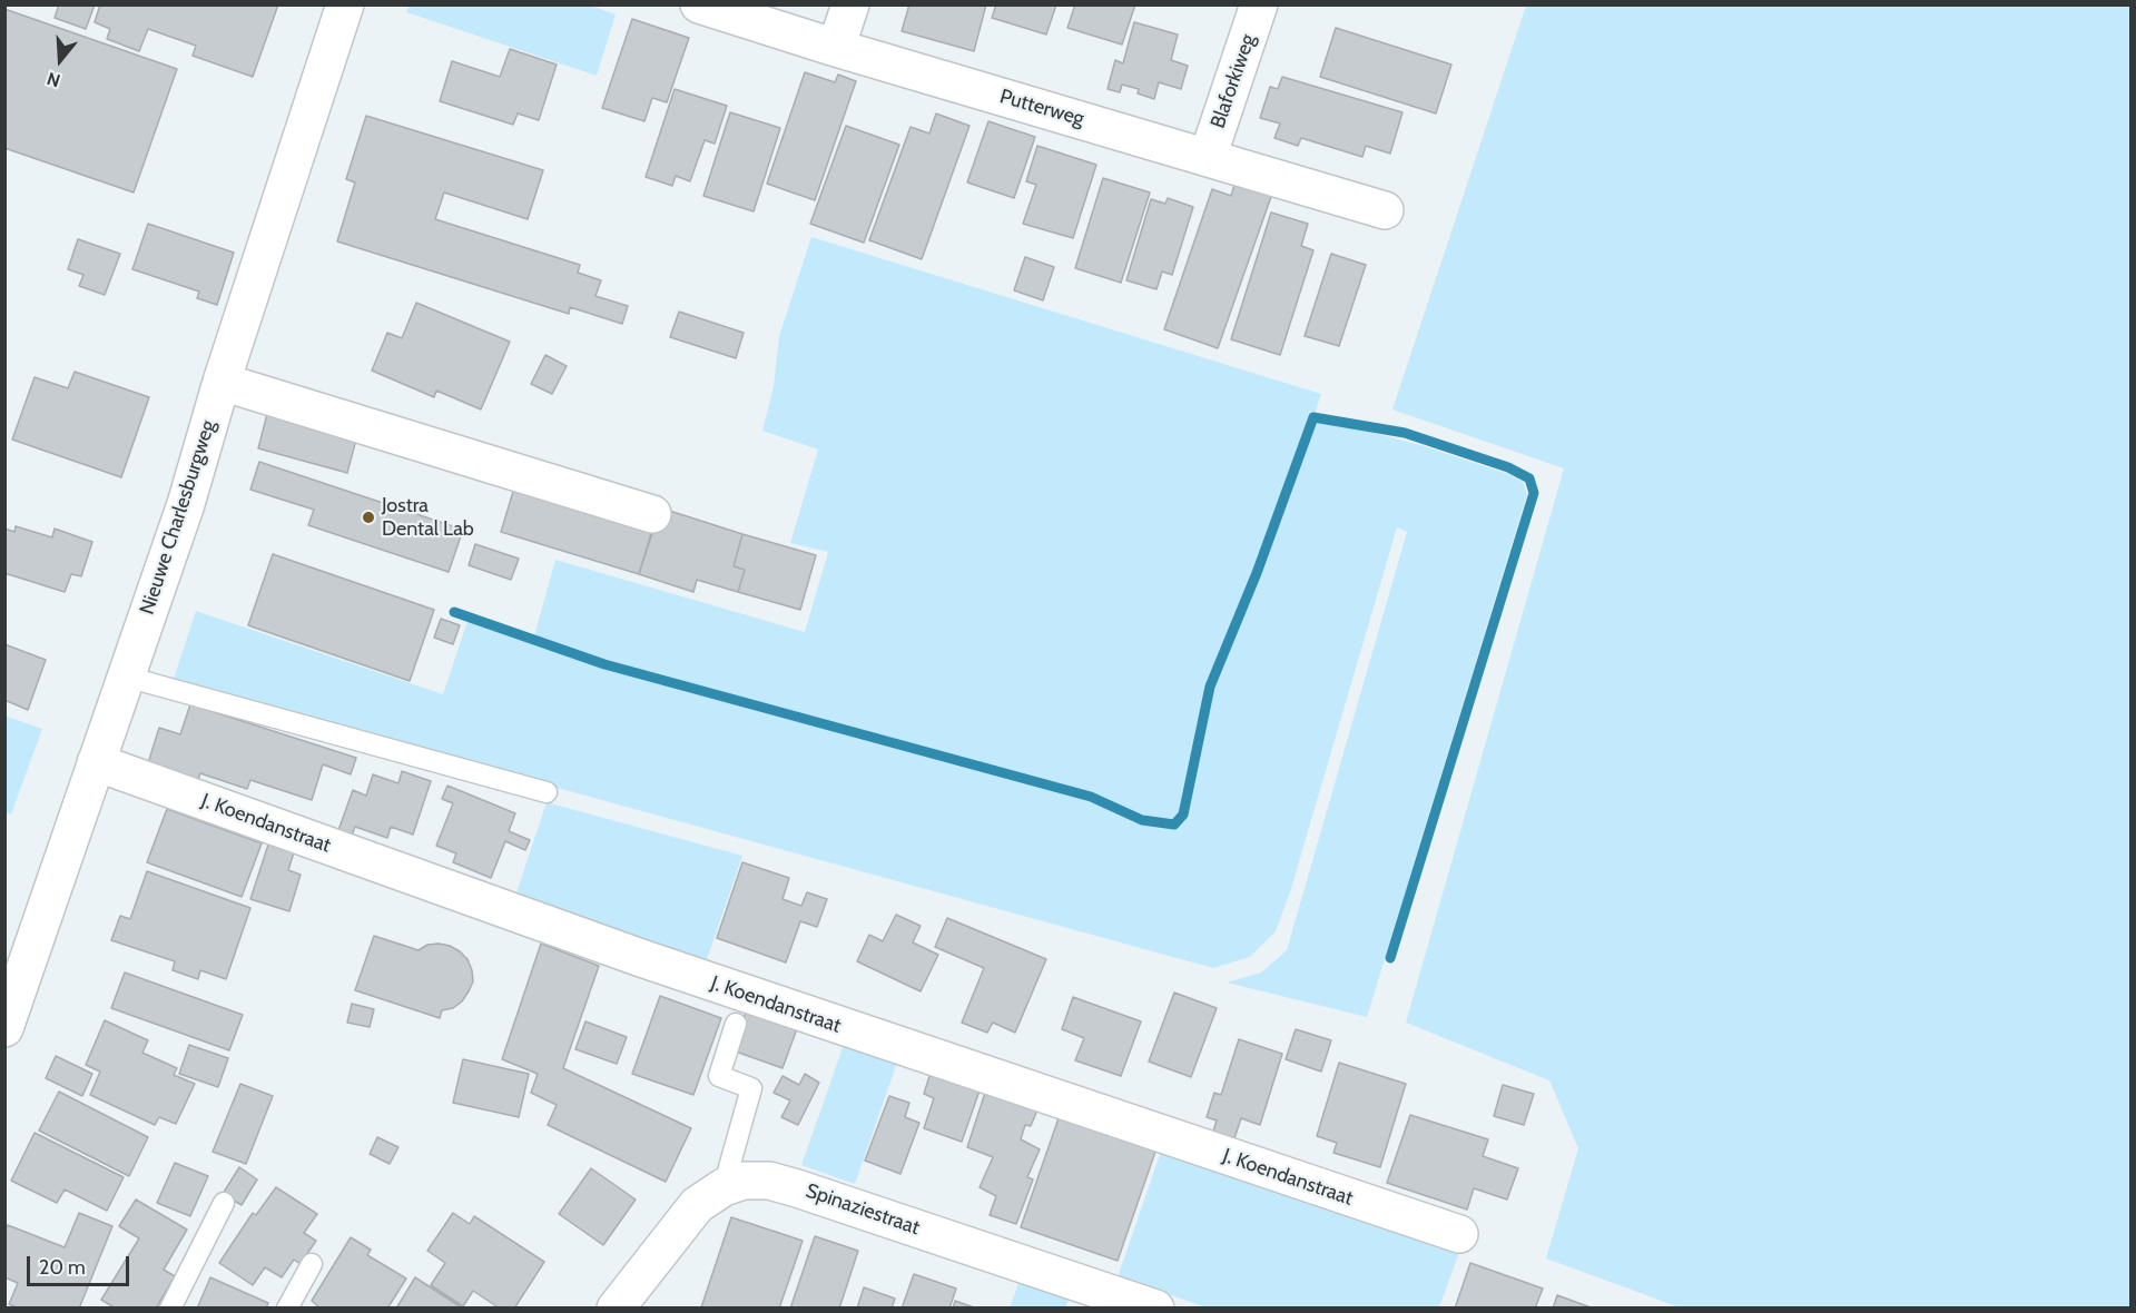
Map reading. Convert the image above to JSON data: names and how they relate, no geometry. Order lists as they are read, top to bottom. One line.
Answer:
{"streets":{"street":["Blaforkiweg","Putterweg","Nieuwe Charlesburgweg","J. Koendanstraat","Spinaziestraat"]},"crossings":[["Blaforkiweg","Putterweg"],["Nieuwe Charlesburgweg","J. Koendanstraat"]],"places":["Jostra Dental Lab"],"scale_bar":"20 m","north":"bottom"}
